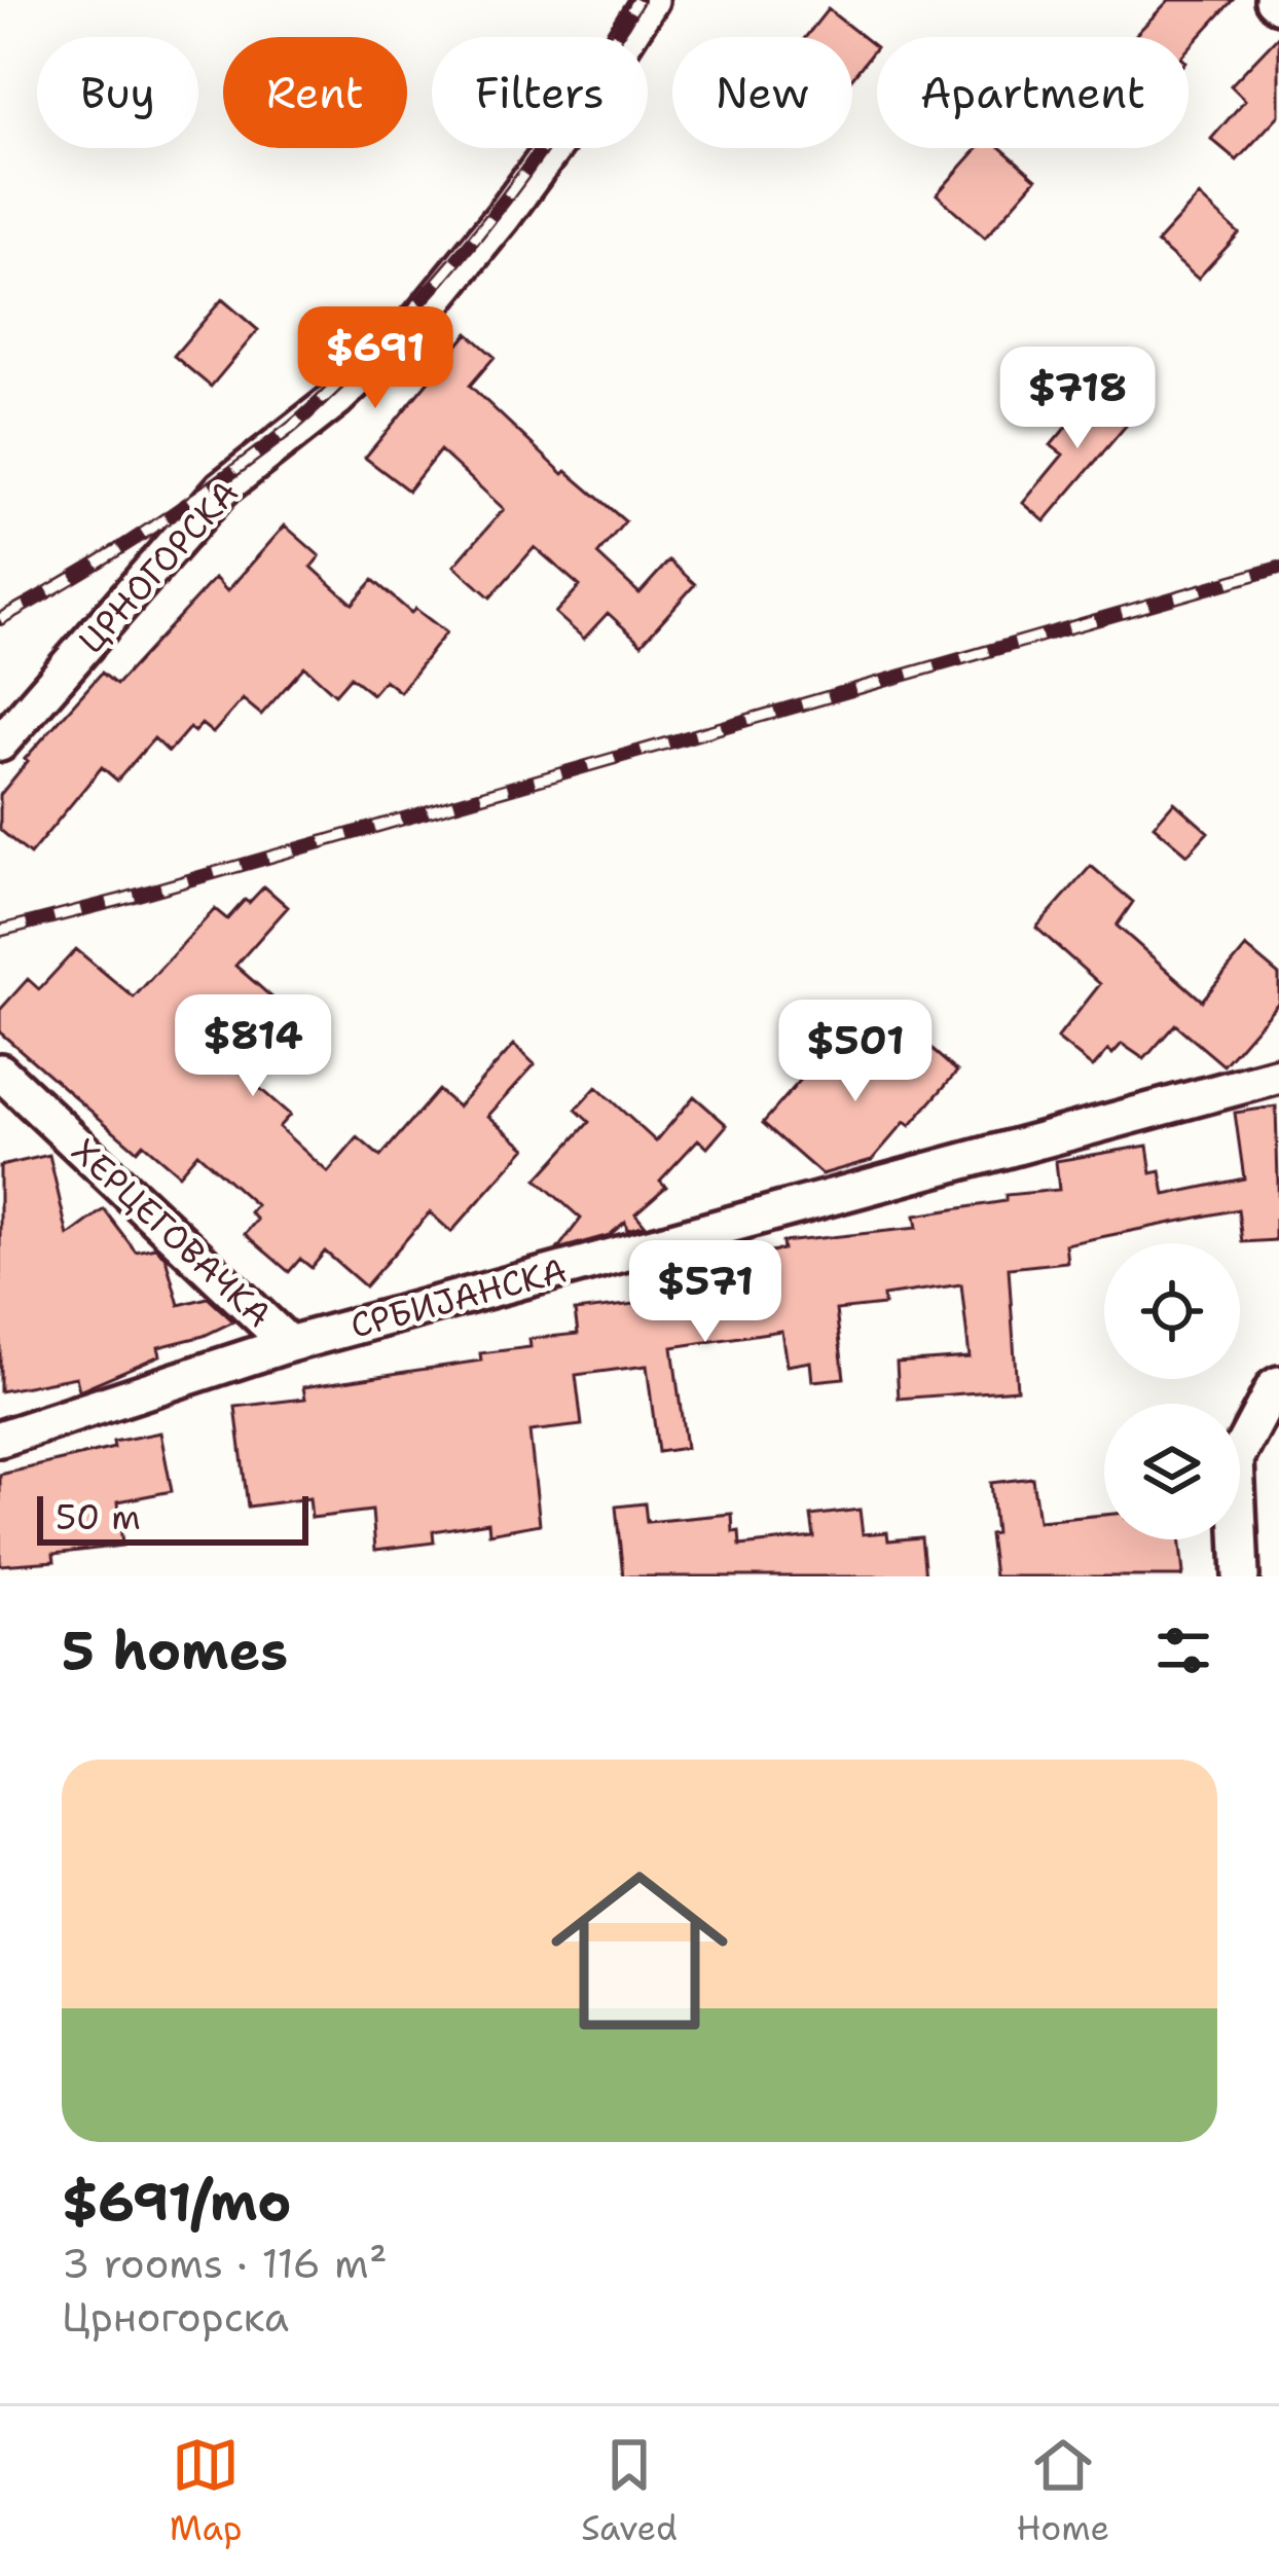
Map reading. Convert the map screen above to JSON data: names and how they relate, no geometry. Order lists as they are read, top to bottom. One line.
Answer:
{"streets":{"street":["ЦРНОГОРСКА","ХЕРЦЕГОВАЧКА","СРБИЈАНСКА"]},"crossings":[["ХЕРЦЕГОВАЧКА","СРБИЈАНСКА"]],"scale_bar":"50 m","page":{"chip":["Buy","Rent","Filters","New","Apartment"],"price":["$691","$718","$814","$501","$571"],"scale":"50 m","heading":"5 homes","list":[{"name":"$691/mo","note":"3 rooms · 116 m² · Црногорска"}],"tabs":["Map","Saved","Home"]}}
